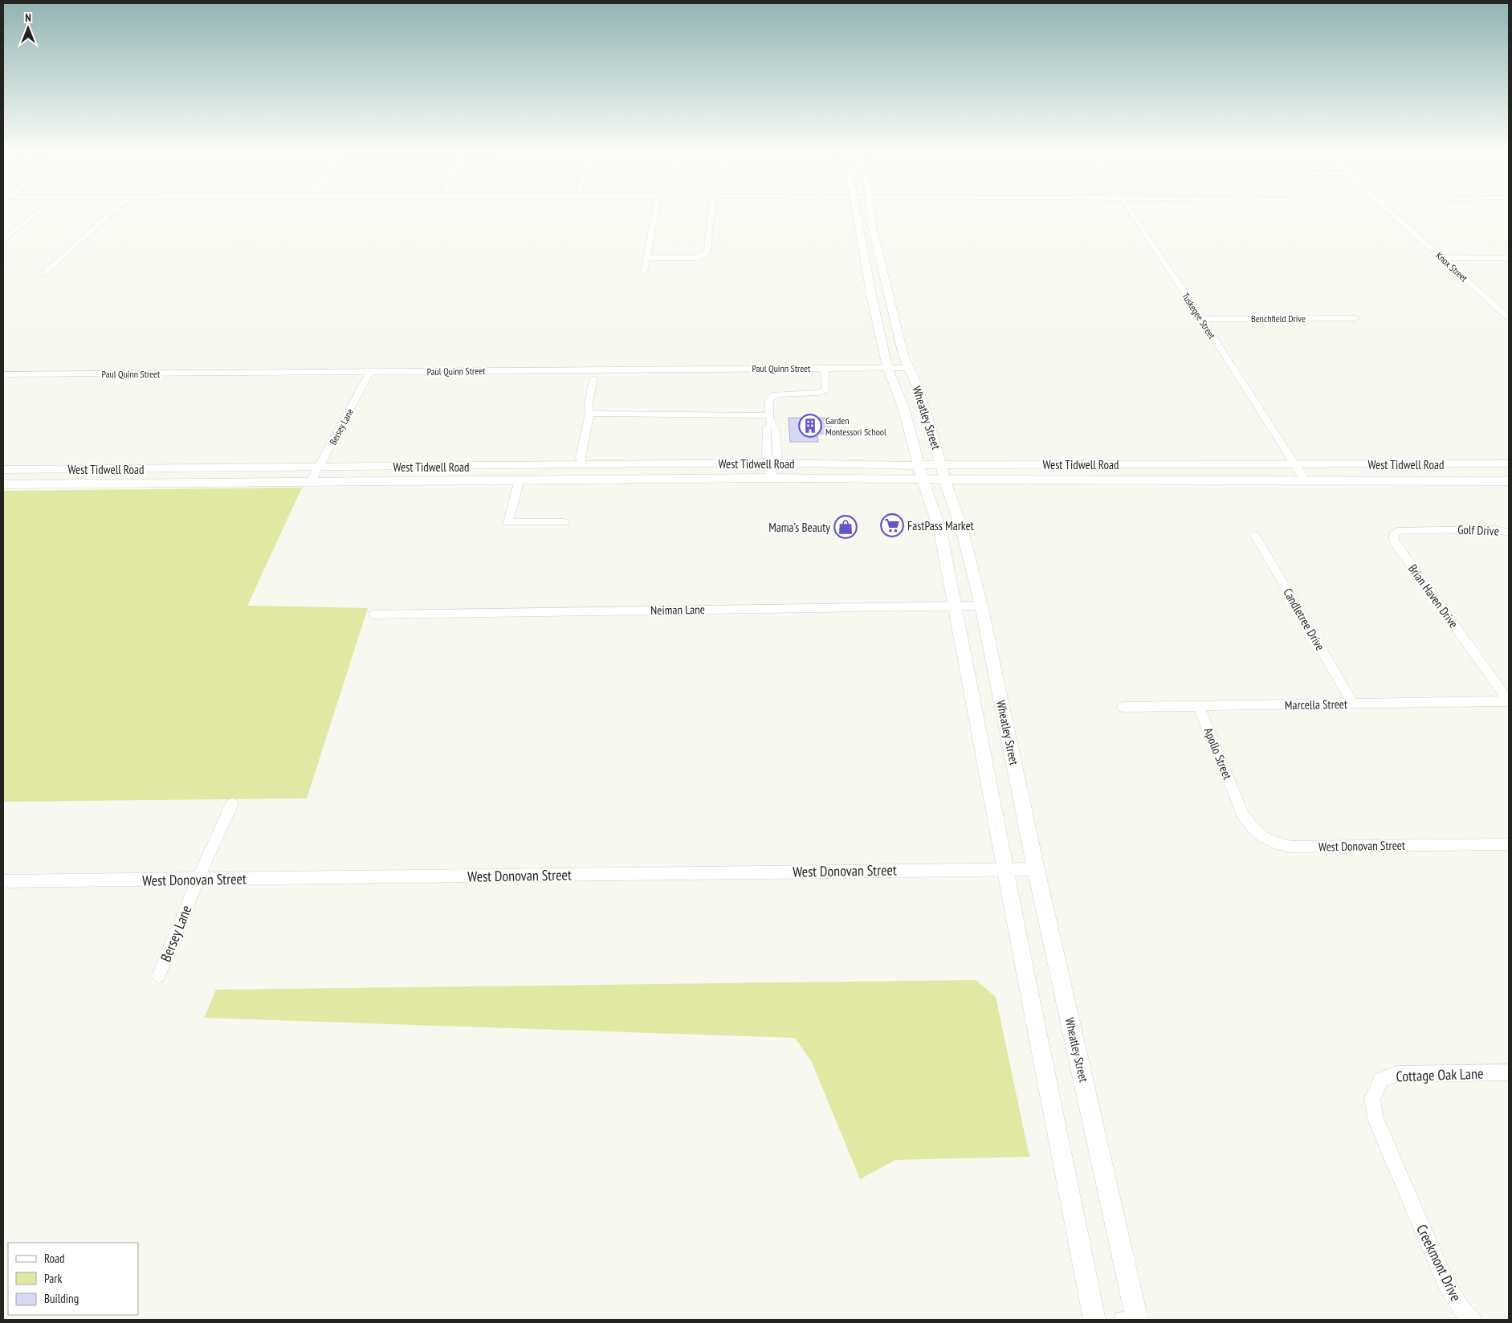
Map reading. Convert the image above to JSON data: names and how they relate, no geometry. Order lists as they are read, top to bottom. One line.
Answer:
{"streets":{"main road":["Wheatley Street","West Tidwell Road"],"street":["Knox Street","Tuskegee Street","Benchfield Drive","Paul Quinn Street","Bersey Lane","Golf Drive","Brian Haven Drive","Neiman Lane","Candletree Drive","Marcella Street","Apollo Street","West Donovan Street","Cottage Oak Lane","Creekmont Drive"]},"crossings":[["Tuskegee Street","Benchfield Drive"],["Tuskegee Street","West Tidwell Road"],["Paul Quinn Street","Wheatley Street"],["Paul Quinn Street","Bersey Lane"],["Wheatley Street","West Tidwell Road"],["Wheatley Street","Neiman Lane"],["Wheatley Street","West Donovan Street"],["Bersey Lane","West Tidwell Road"],["Bersey Lane","West Donovan Street"],["Golf Drive","Brian Haven Drive"],["Brian Haven Drive","Marcella Street"],["Candletree Drive","Marcella Street"],["Marcella Street","Apollo Street"],["Apollo Street","West Donovan Street"],["Cottage Oak Lane","Creekmont Drive"]],"places":{"building":["Garden Montessori School"],"supermarket":["FastPass Market"],"shop":["Mama's Beauty"]},"legend":["Road","Park","Building"],"north":"top"}
